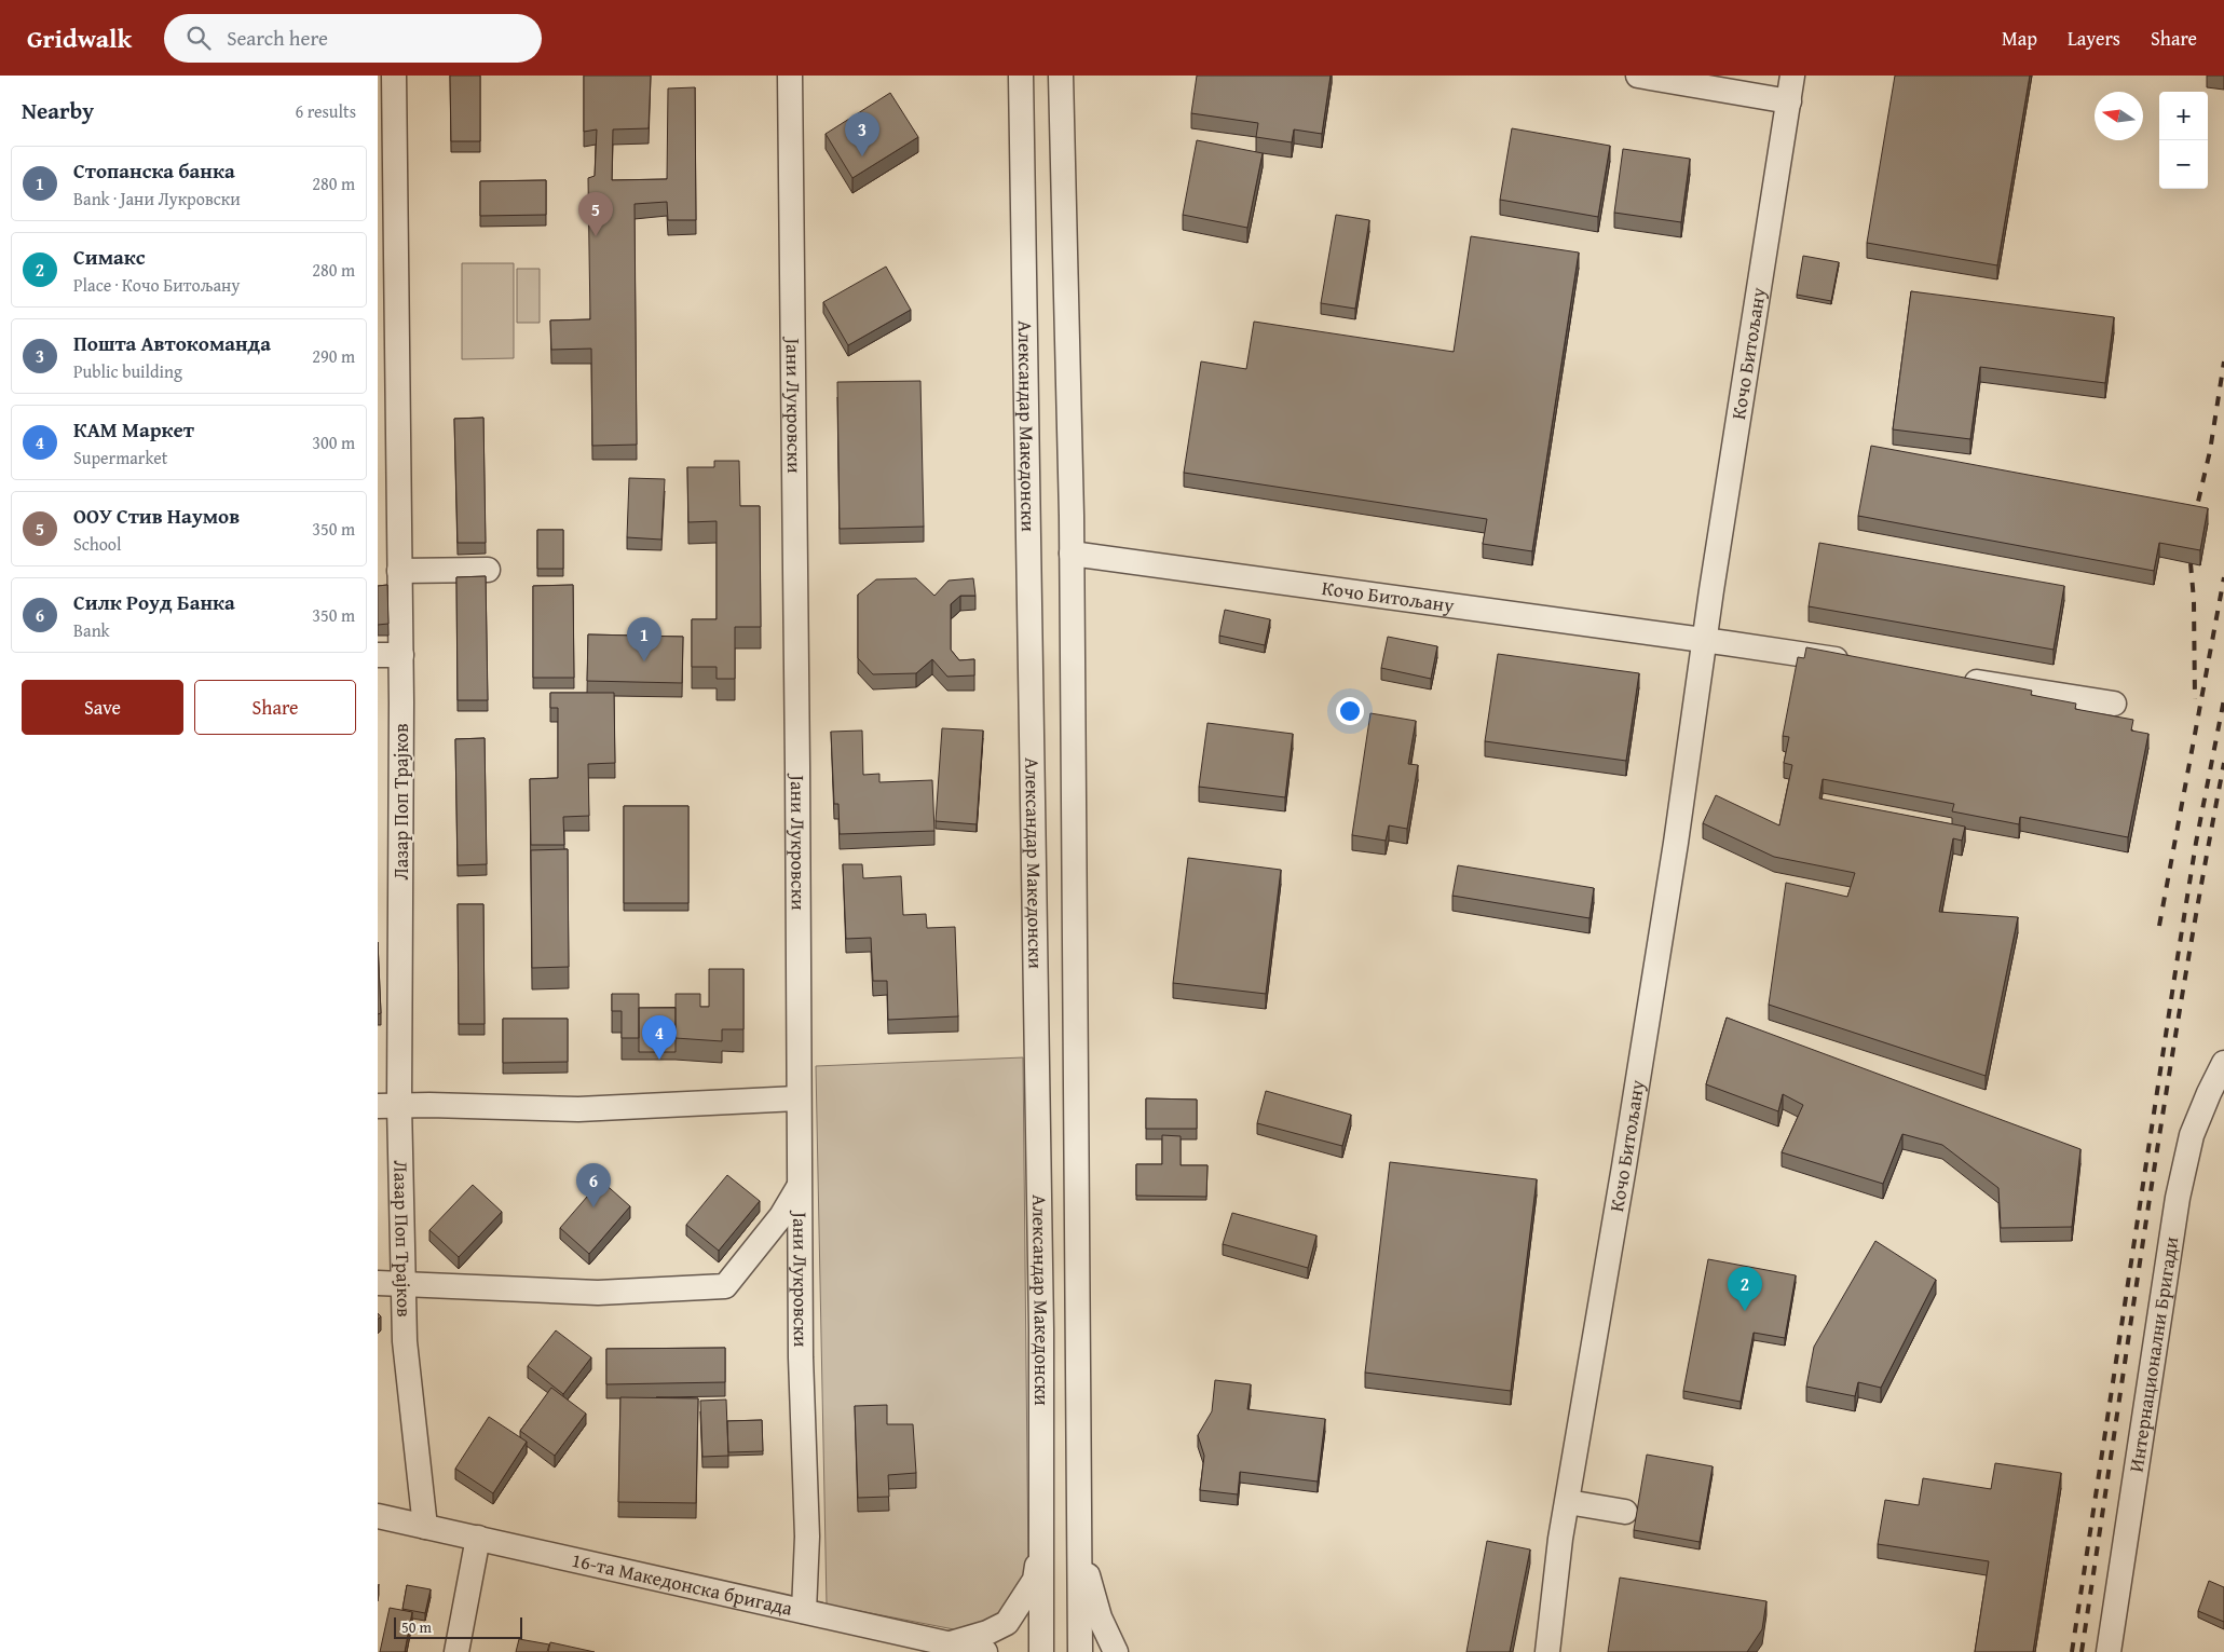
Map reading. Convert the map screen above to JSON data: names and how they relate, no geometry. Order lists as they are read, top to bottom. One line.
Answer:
{"streets":{"street":["Кочо Битољану","Јани Лукровски","Александар Македонски","Лазар Поп Трајков","Интернационални Бригади","16-та Македонска бригада"]},"crossings":[["Кочо Битољану","Александар Македонски"],["Јани Лукровски","16-та Македонска бригада"],["Лазар Поп Трајков","16-та Македонска бригада"]],"scale_bar":"50 m","north":"left","page":{"header":"Gridwalk","search":"Search here","nav":["Map","Layers","Share"],"heading":["Nearby","6 results"],"map_buttons":["+","−"],"pins":["3","5","1","4","6","2"],"list":[{"mark":"1","name":"Стопанска банка","note":"Bank · Јани Лукровски","value":"280 m"},{"mark":"2","name":"Симакс","note":"Place · Кочо Битољану","value":"280 m"},{"mark":"3","name":"Пошта Автокоманда","note":"Public building","value":"290 m"},{"mark":"4","name":"КАМ Маркет","note":"Supermarket","value":"300 m"},{"mark":"5","name":"ООУ Стив Наумов","note":"School","value":"350 m"},{"mark":"6","name":"Силк Роуд Банка","note":"Bank","value":"350 m"}],"buttons":["Save","Share"],"scale":"50 m"}}
